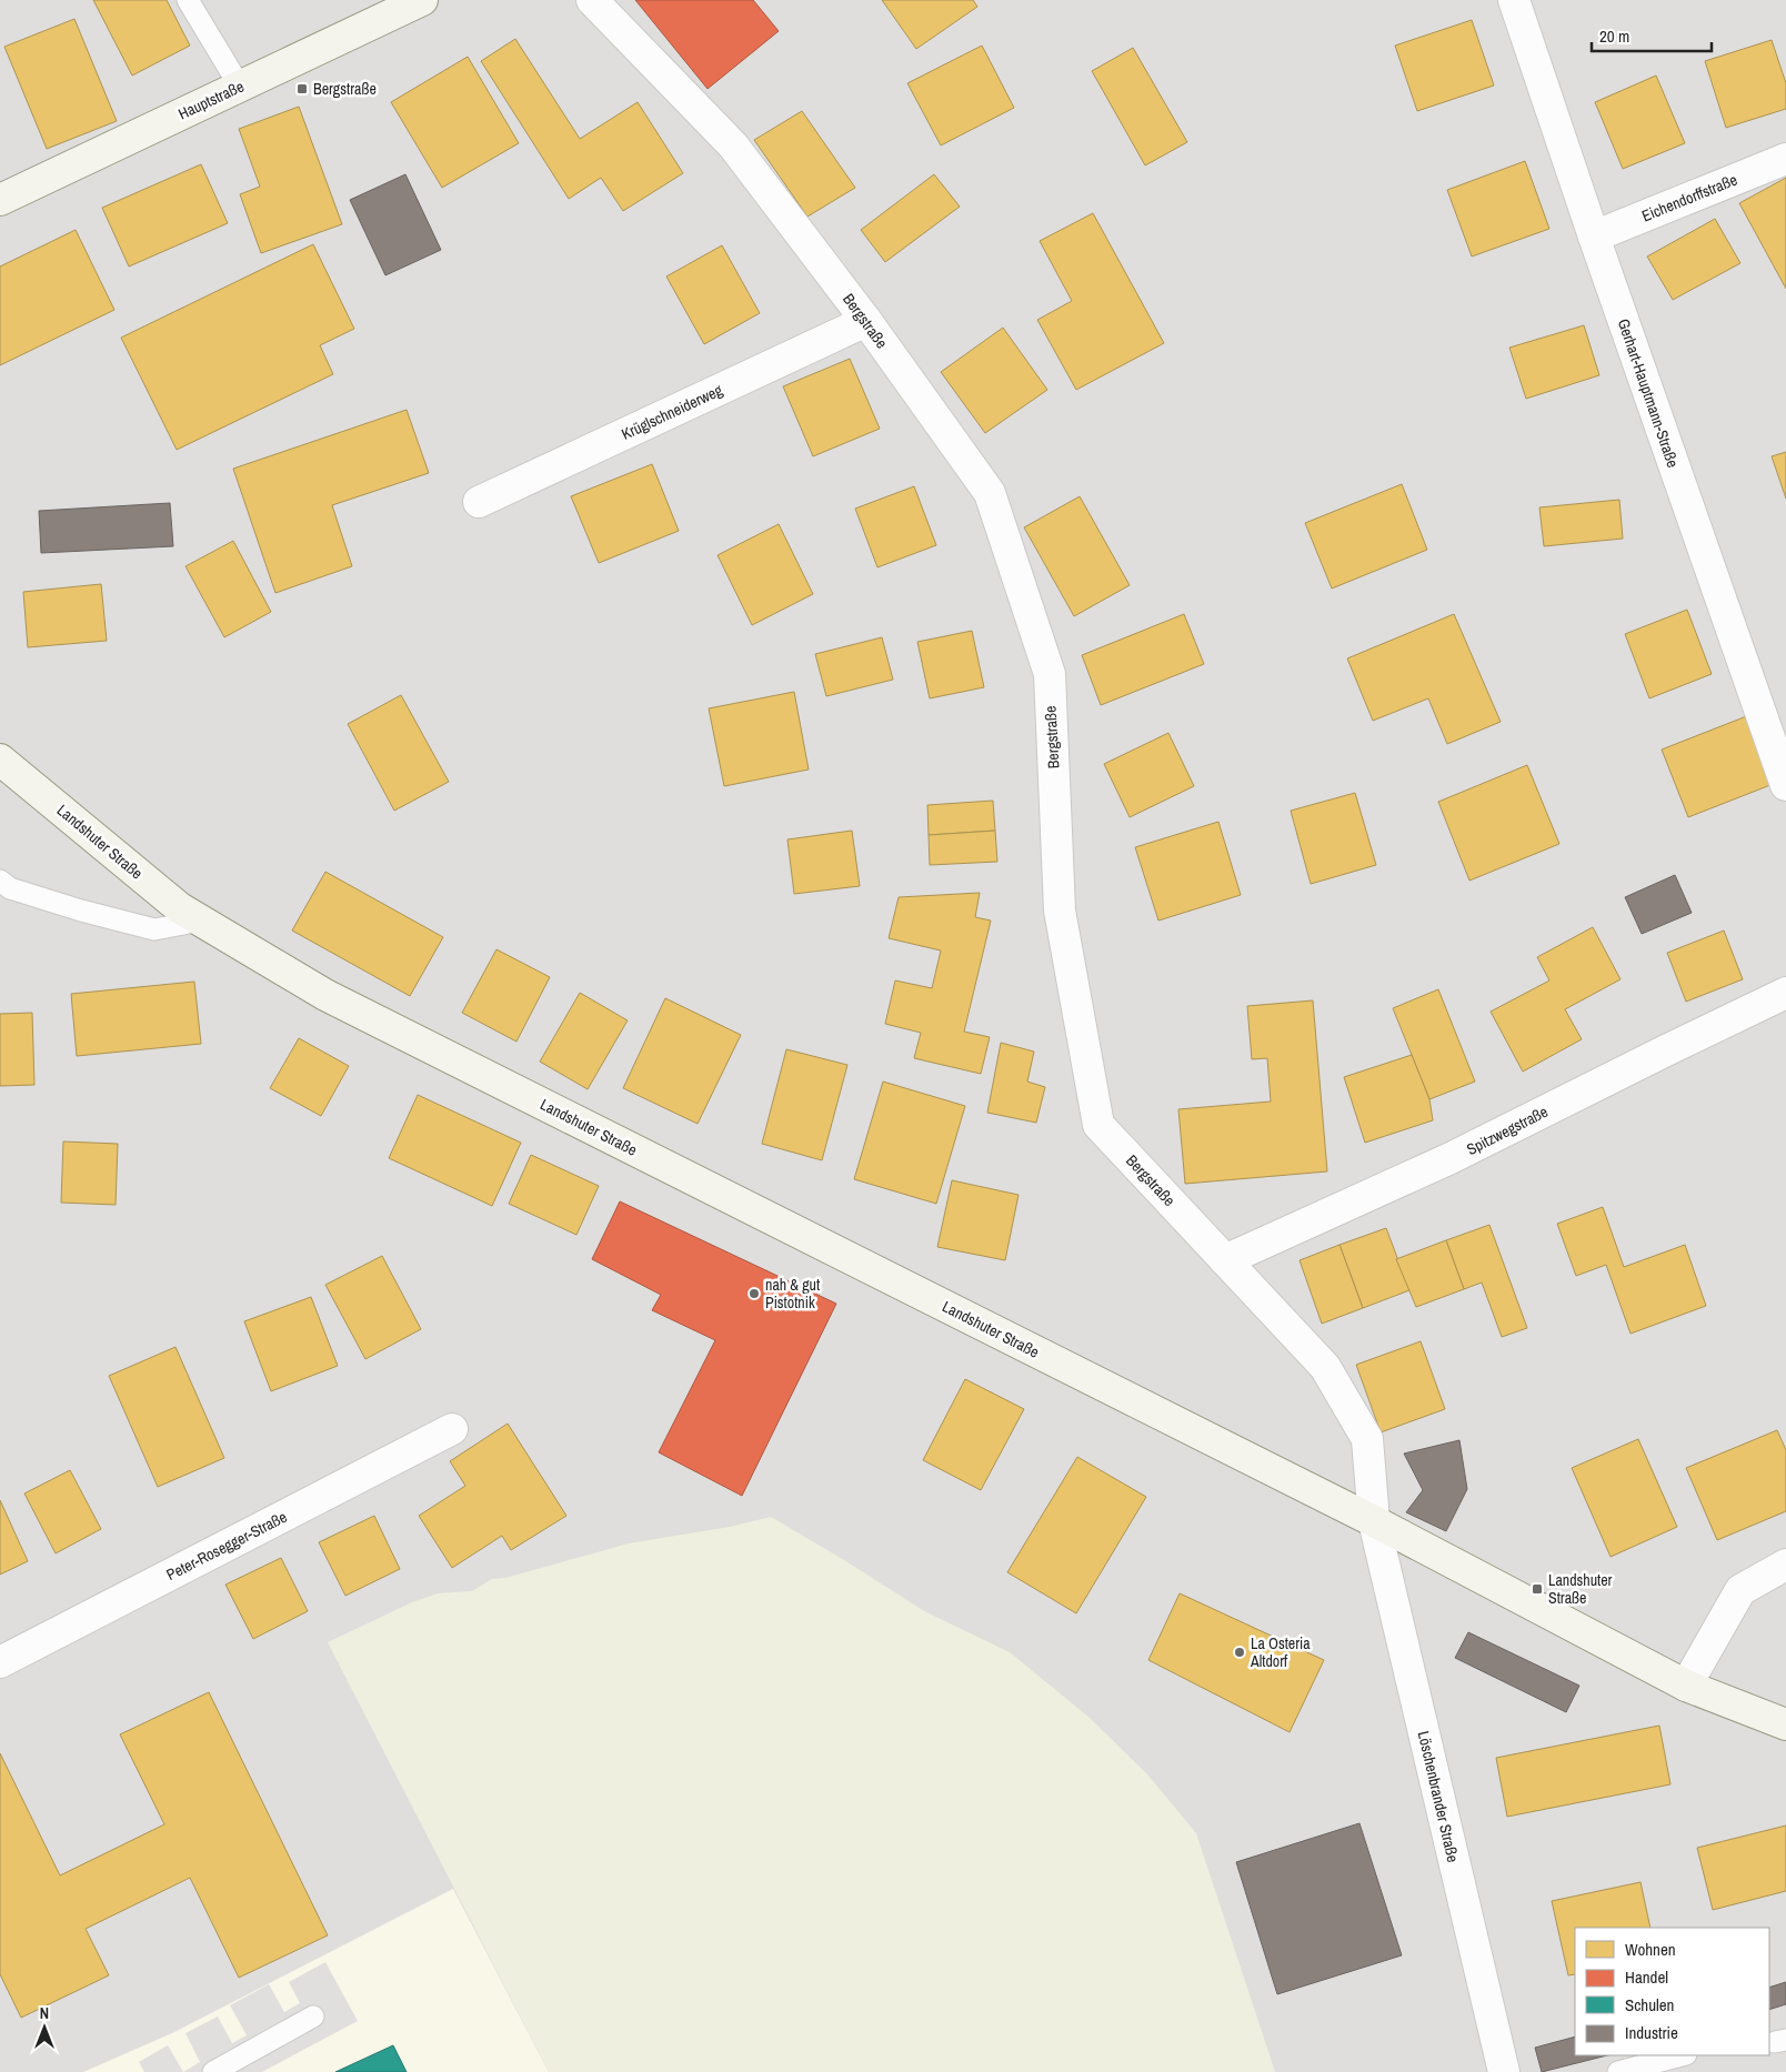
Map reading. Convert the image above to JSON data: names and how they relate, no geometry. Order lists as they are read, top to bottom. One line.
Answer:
{"streets":{"street":["Hauptstraße","Eichendorffstraße","Bergstraße","Gerhart-Hauptmann-Straße","Krüglschneiderweg","Landshuter Straße","Spitzwegstraße","Peter-Rosegger-Straße","Löschenbrander Straße"]},"crossings":[["Eichendorffstraße","Gerhart-Hauptmann-Straße"],["Bergstraße","Krüglschneiderweg"],["Bergstraße","Landshuter Straße"],["Bergstraße","Spitzwegstraße"],["Bergstraße","Löschenbrander Straße"],["Landshuter Straße","Löschenbrander Straße"]],"places":{"transit":["Bergstraße","Landshuter Straße"],"other":["nah & gut Pistotnik","La Osteria Altdorf"]},"legend":["Wohnen","Handel","Schulen","Industrie"],"scale_bar":"20 m","north":"top"}
